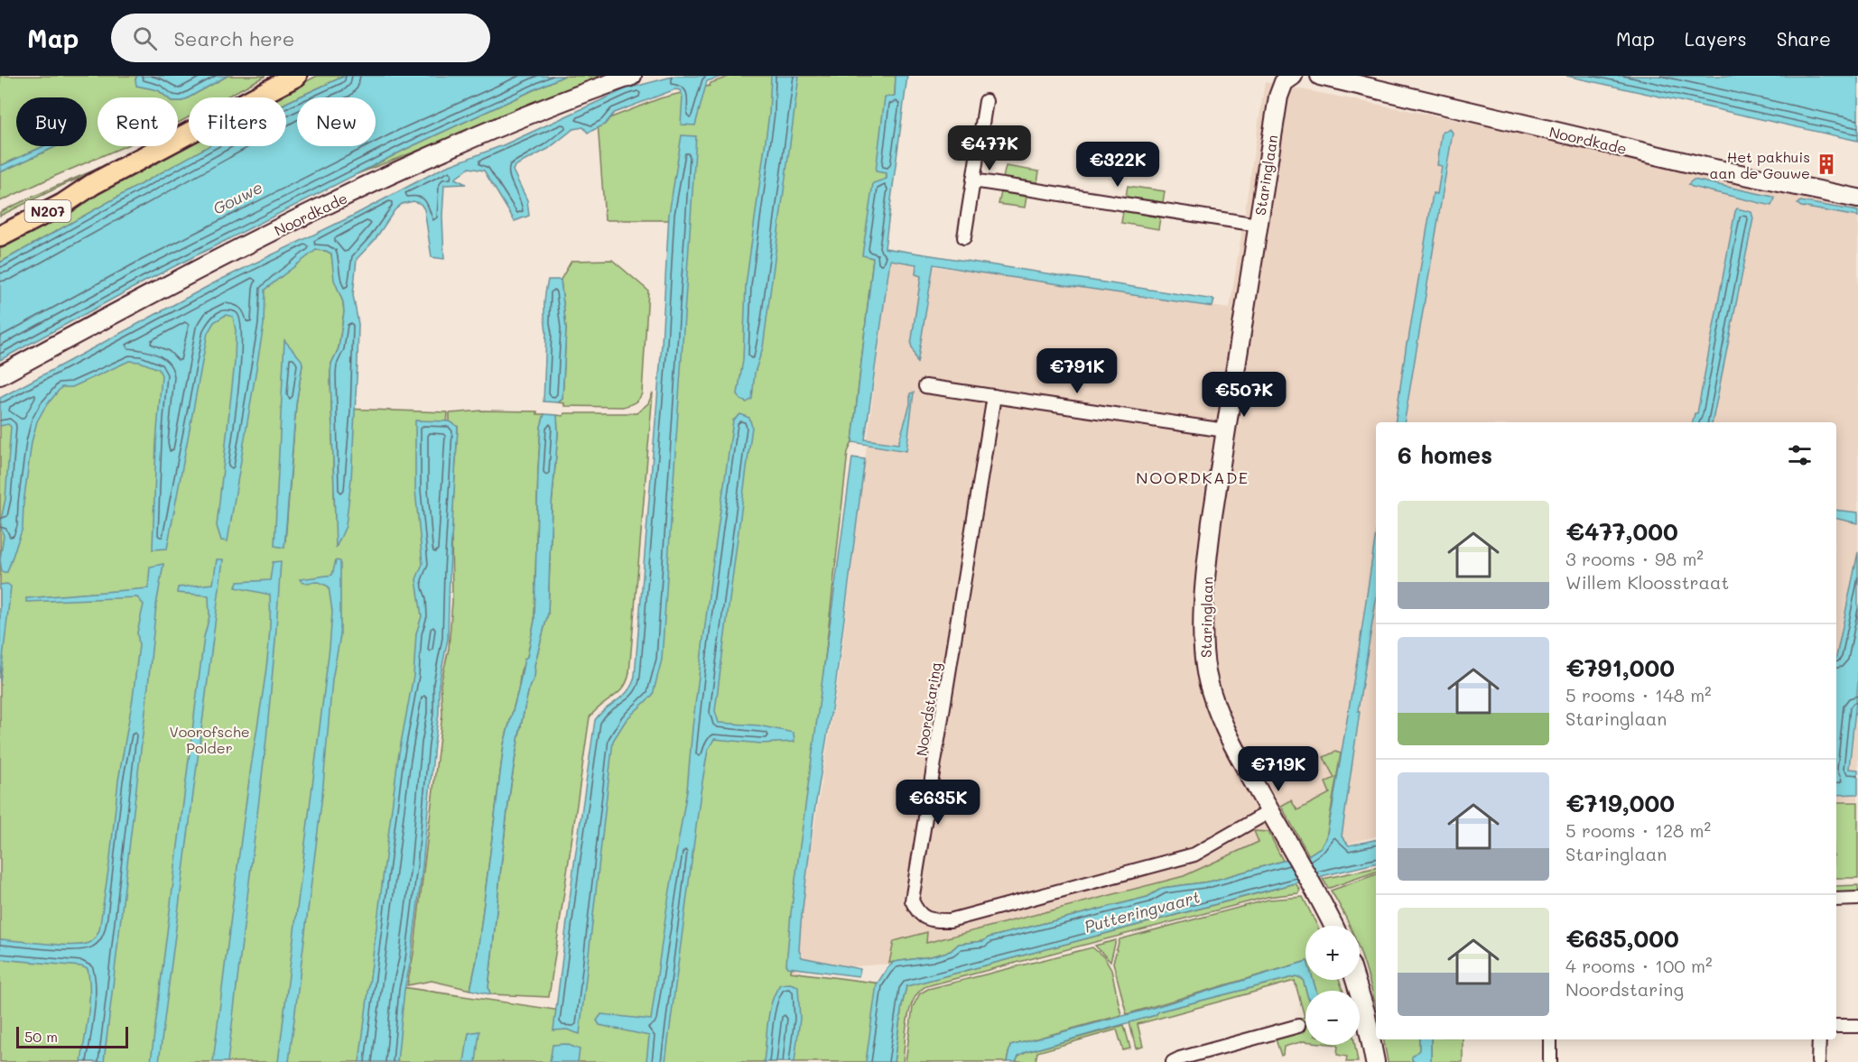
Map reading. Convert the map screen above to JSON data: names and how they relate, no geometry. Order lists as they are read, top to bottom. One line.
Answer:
{"streets":{"main road":["N207"],"street":["Noordkade","Staringlaan","Noordstaring"]},"crossings":[["Staringlaan","Noordstaring"]],"districts":["NOORDKADE"],"water":["Gouwe","Putteringvaart"],"parks":["Voorofsche Polder"],"places":{"building":["Het pakhuis aan de Gouwe"]},"scale_bar":"50 m","page":{"header":"Map","search":"Search here","nav":["Map","Layers","Share"],"chip":["Buy","Rent","Filters","New"],"price":["€477K","€322K","€791K","€507K","€719K","€635K"],"heading":"6 homes","list":[{"name":"€477,000","note":"3 rooms · 98 m² · Willem Kloosstraat"},{"name":"€791,000","note":"5 rooms · 148 m² · Staringlaan"},{"name":"€719,000","note":"5 rooms · 128 m² · Staringlaan"},{"name":"€635,000","note":"4 rooms · 100 m² · Noordstaring"}],"map_buttons":["+","−"],"scale":"50 m"}}
